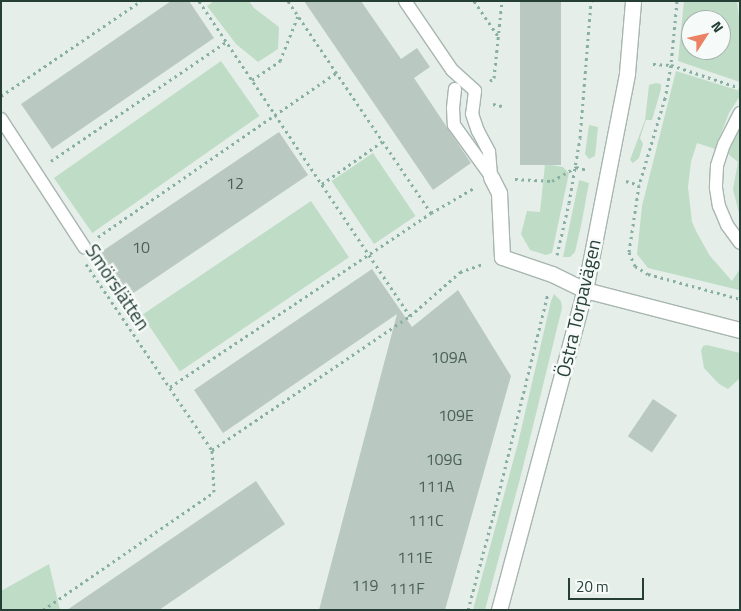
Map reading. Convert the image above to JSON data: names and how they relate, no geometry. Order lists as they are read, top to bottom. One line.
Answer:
{"streets":{"street":["Östra Torpavägen"],"path":["Smörslätten"]},"house_numbers":["12","10","109A","109E","109G","111A","111C","111E","119","111F"],"scale_bar":"20 m","north":"top right"}
